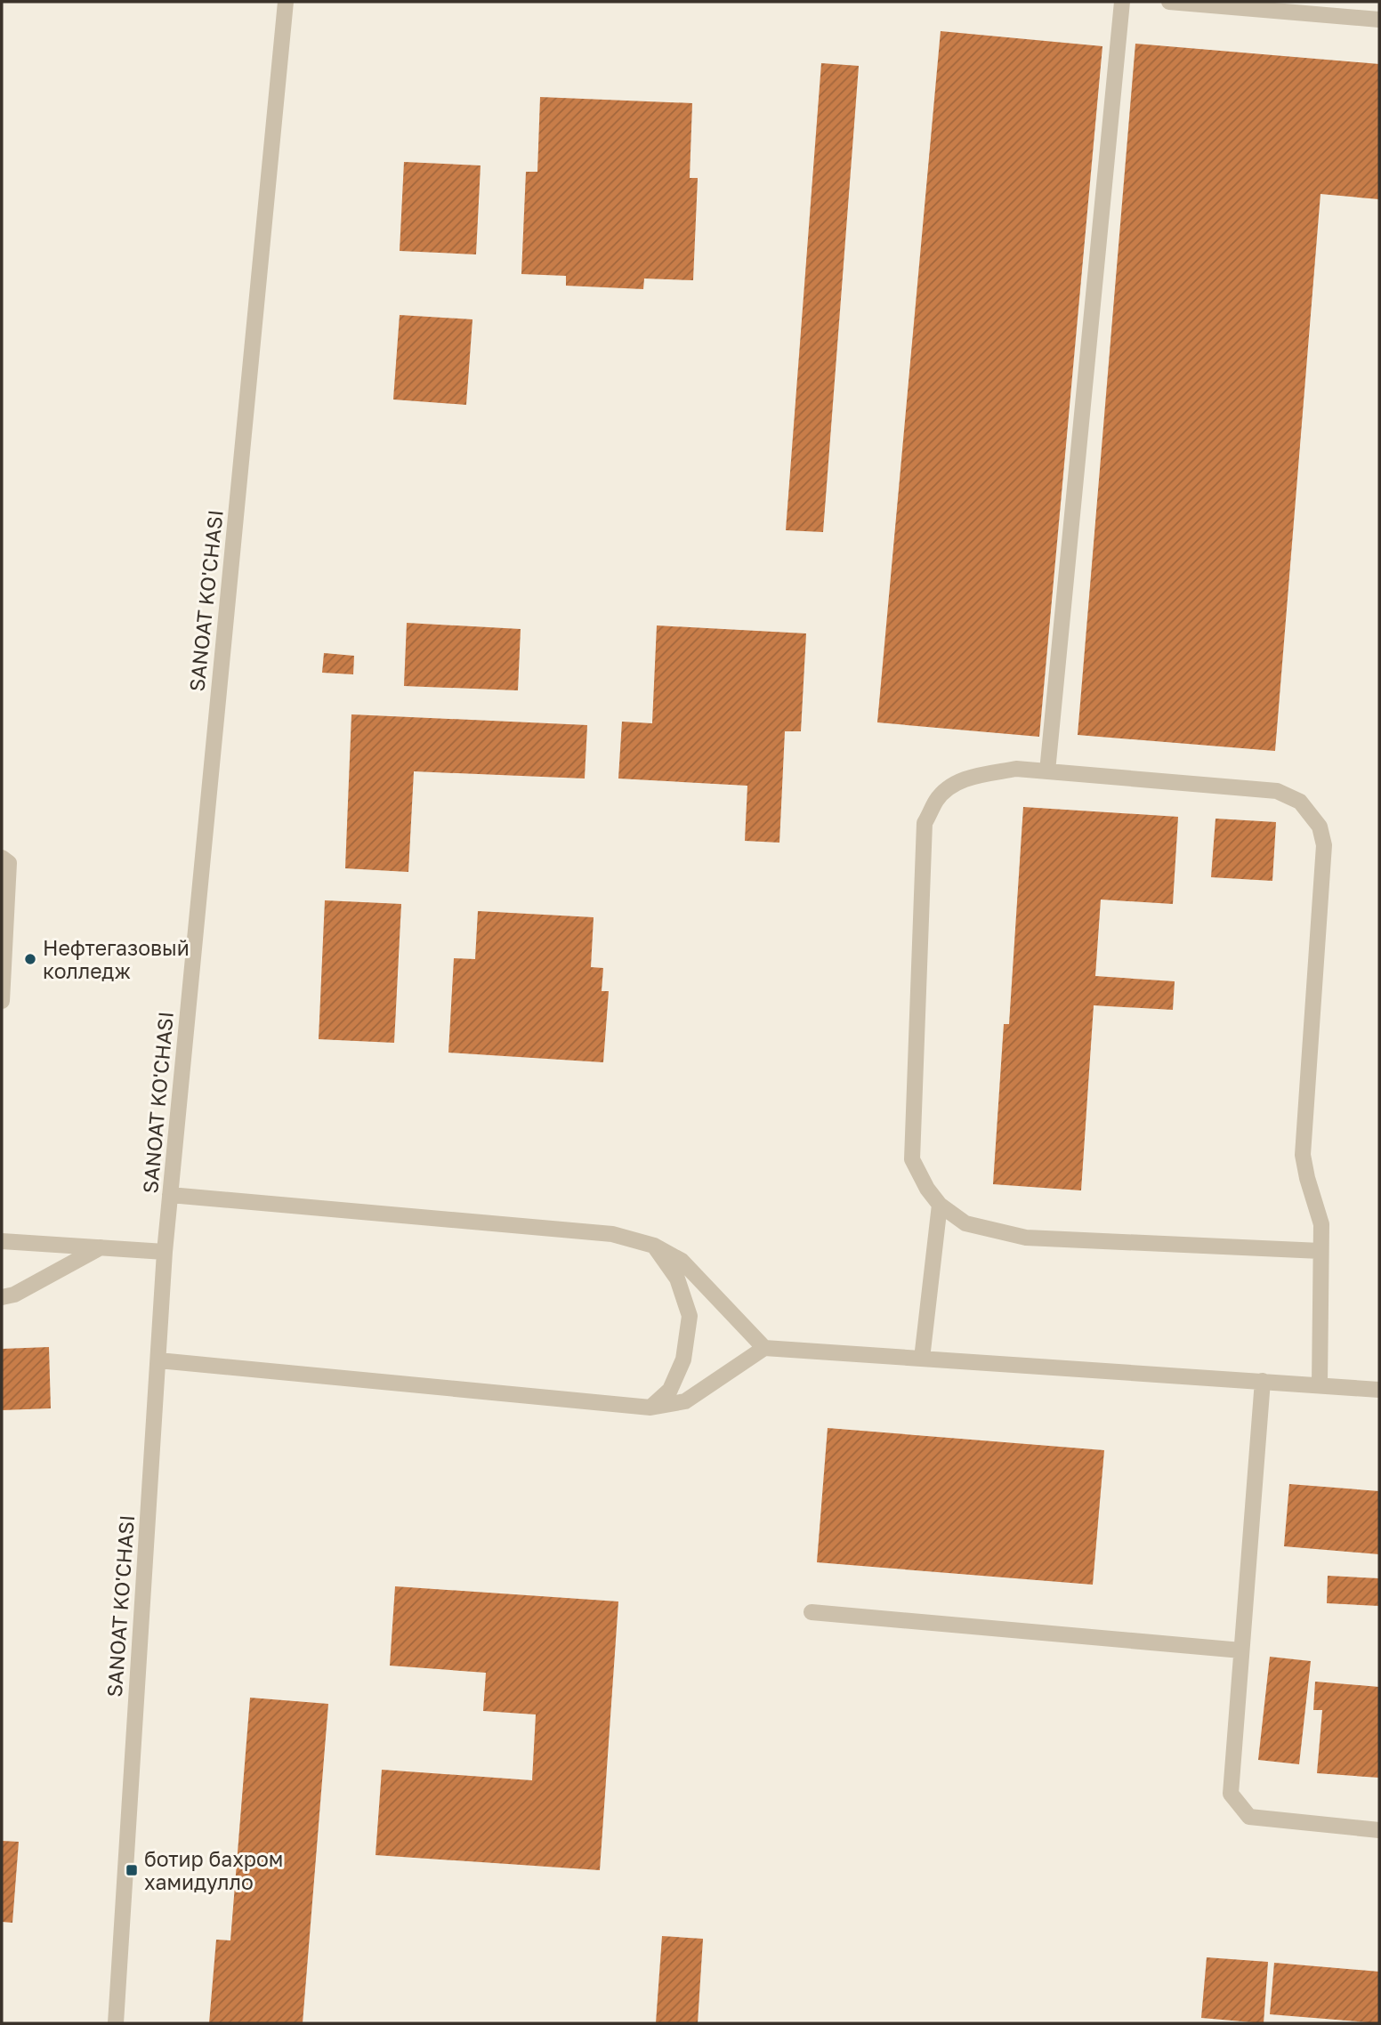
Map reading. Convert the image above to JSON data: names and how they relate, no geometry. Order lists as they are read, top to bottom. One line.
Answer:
{"streets":{"street":["SANOAT KO'CHASI"]},"places":{"other":["Нефтегазовый колледж"],"transit":["ботир бахром хамидулло"]}}
